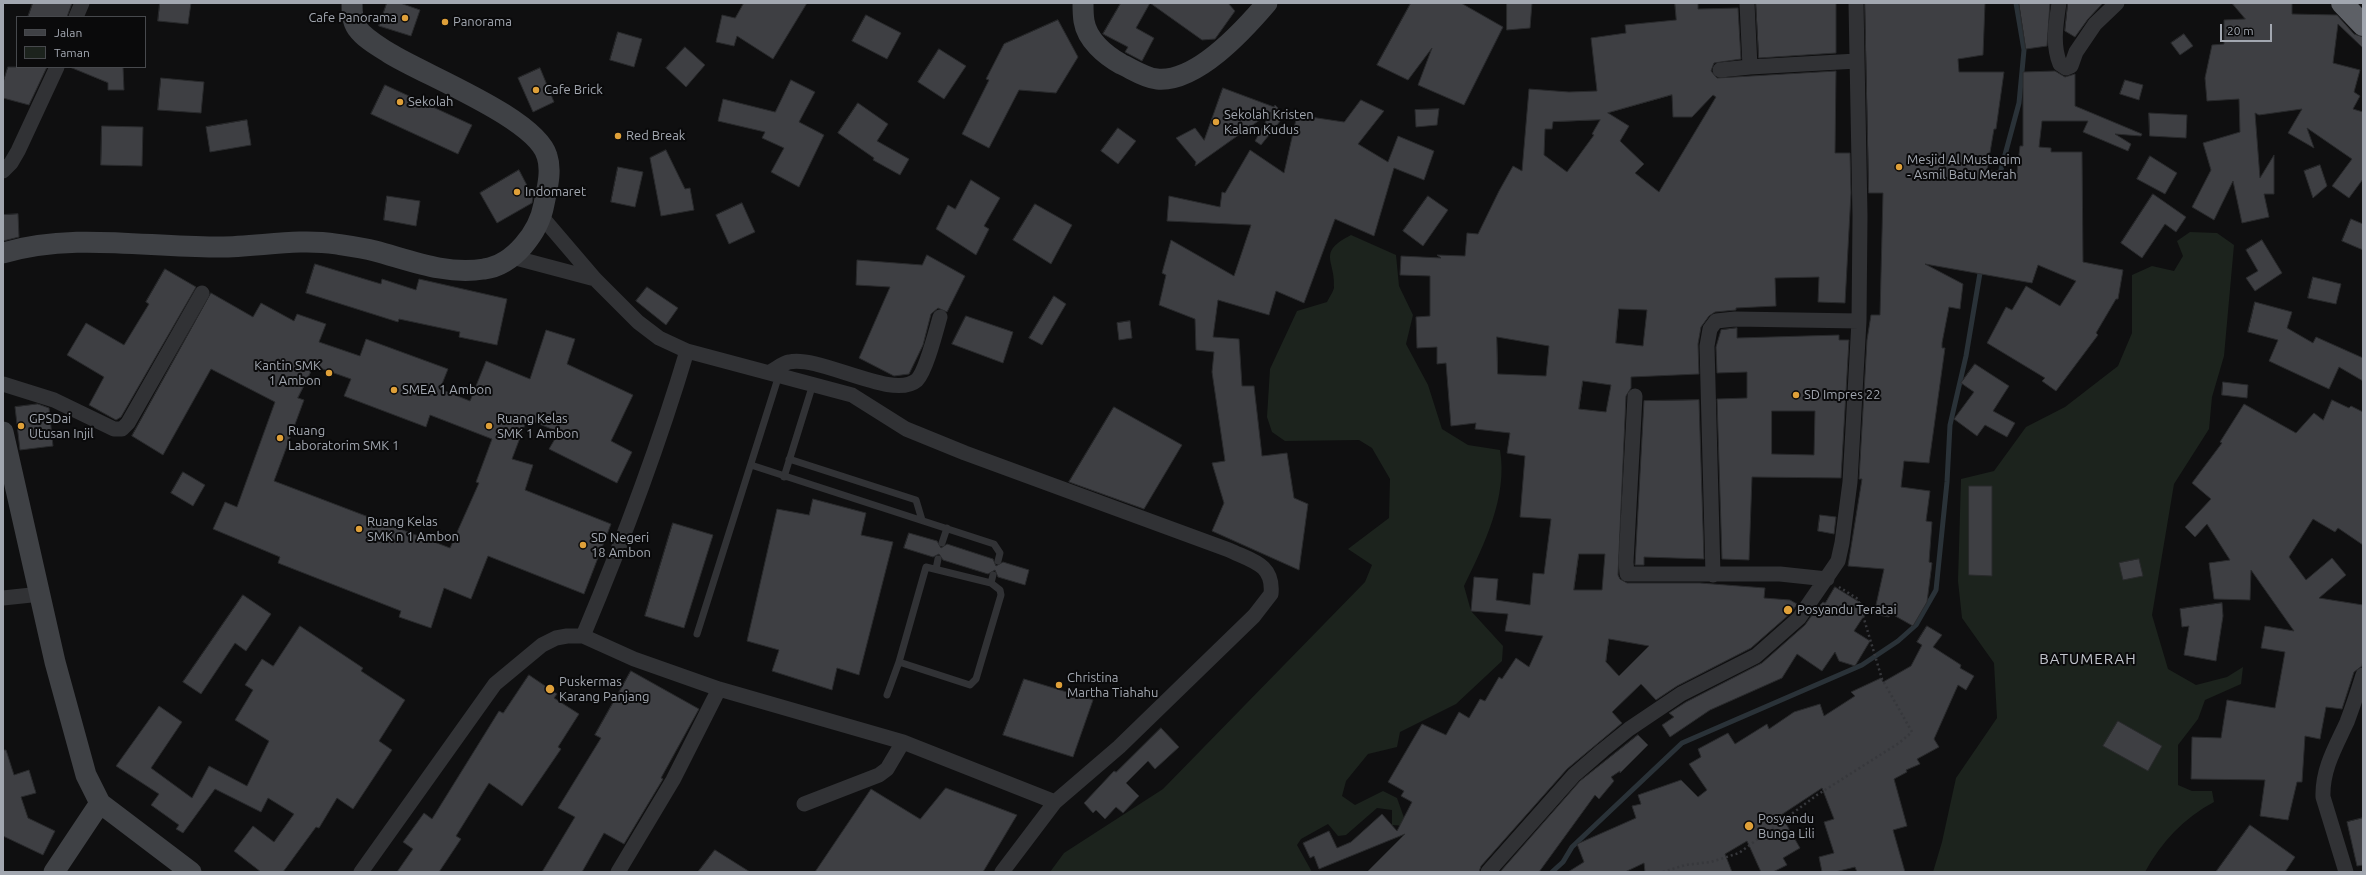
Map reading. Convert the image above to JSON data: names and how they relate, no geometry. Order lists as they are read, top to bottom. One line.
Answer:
{"districts":["BATUMERAH"],"places":["Cafe Panorama","Panorama","Cafe Brick","Sekolah","Sekolah Kristen Kalam Kudus","Red Break","Mesjid Al Mustaqim - Asmil Batu Merah","Indomaret","Kantin SMK 1 Ambon","SMEA 1 Ambon","SD Impres 22","GPSDai Utusan Injil","Ruang Kelas SMK 1 Ambon","Ruang Laboratorim SMK 1","Ruang Kelas SMK n 1 Ambon","SD Negeri 18 Ambon","Posyandu Teratai","Christina Martha Tiahahu","Puskermas Karang Panjang","Posyandu Bunga Lili"],"legend":["Jalan","Taman"],"scale_bar":"20 m"}
